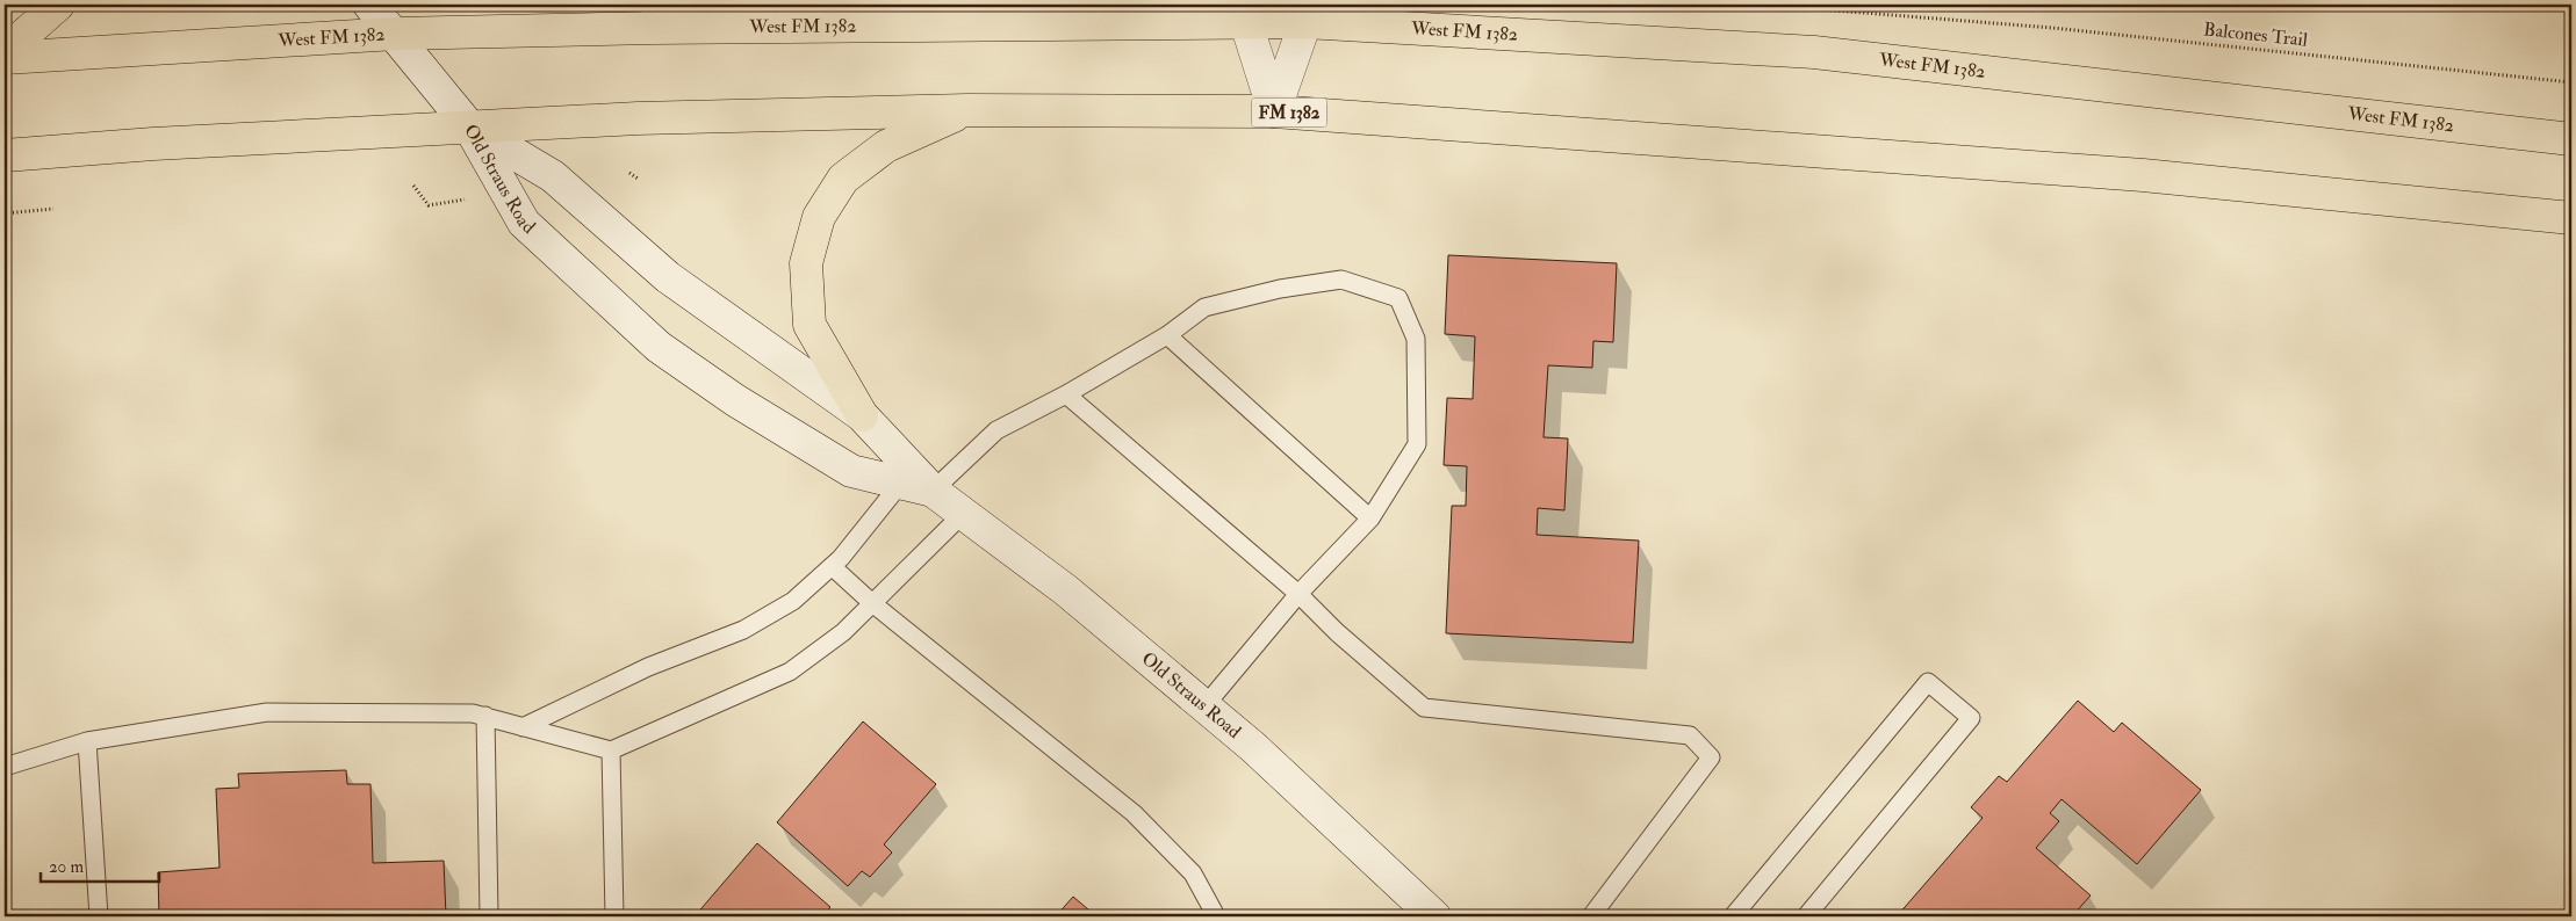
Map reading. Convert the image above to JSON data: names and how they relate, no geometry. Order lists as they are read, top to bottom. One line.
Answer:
{"streets":{"main road":["West FM 1382","FM 1382"],"street":["Old Straus Road"],"path":["Balcones Trail"]},"crossings":[["FM 1382","Old Straus Road"]],"scale_bar":"20 m"}
